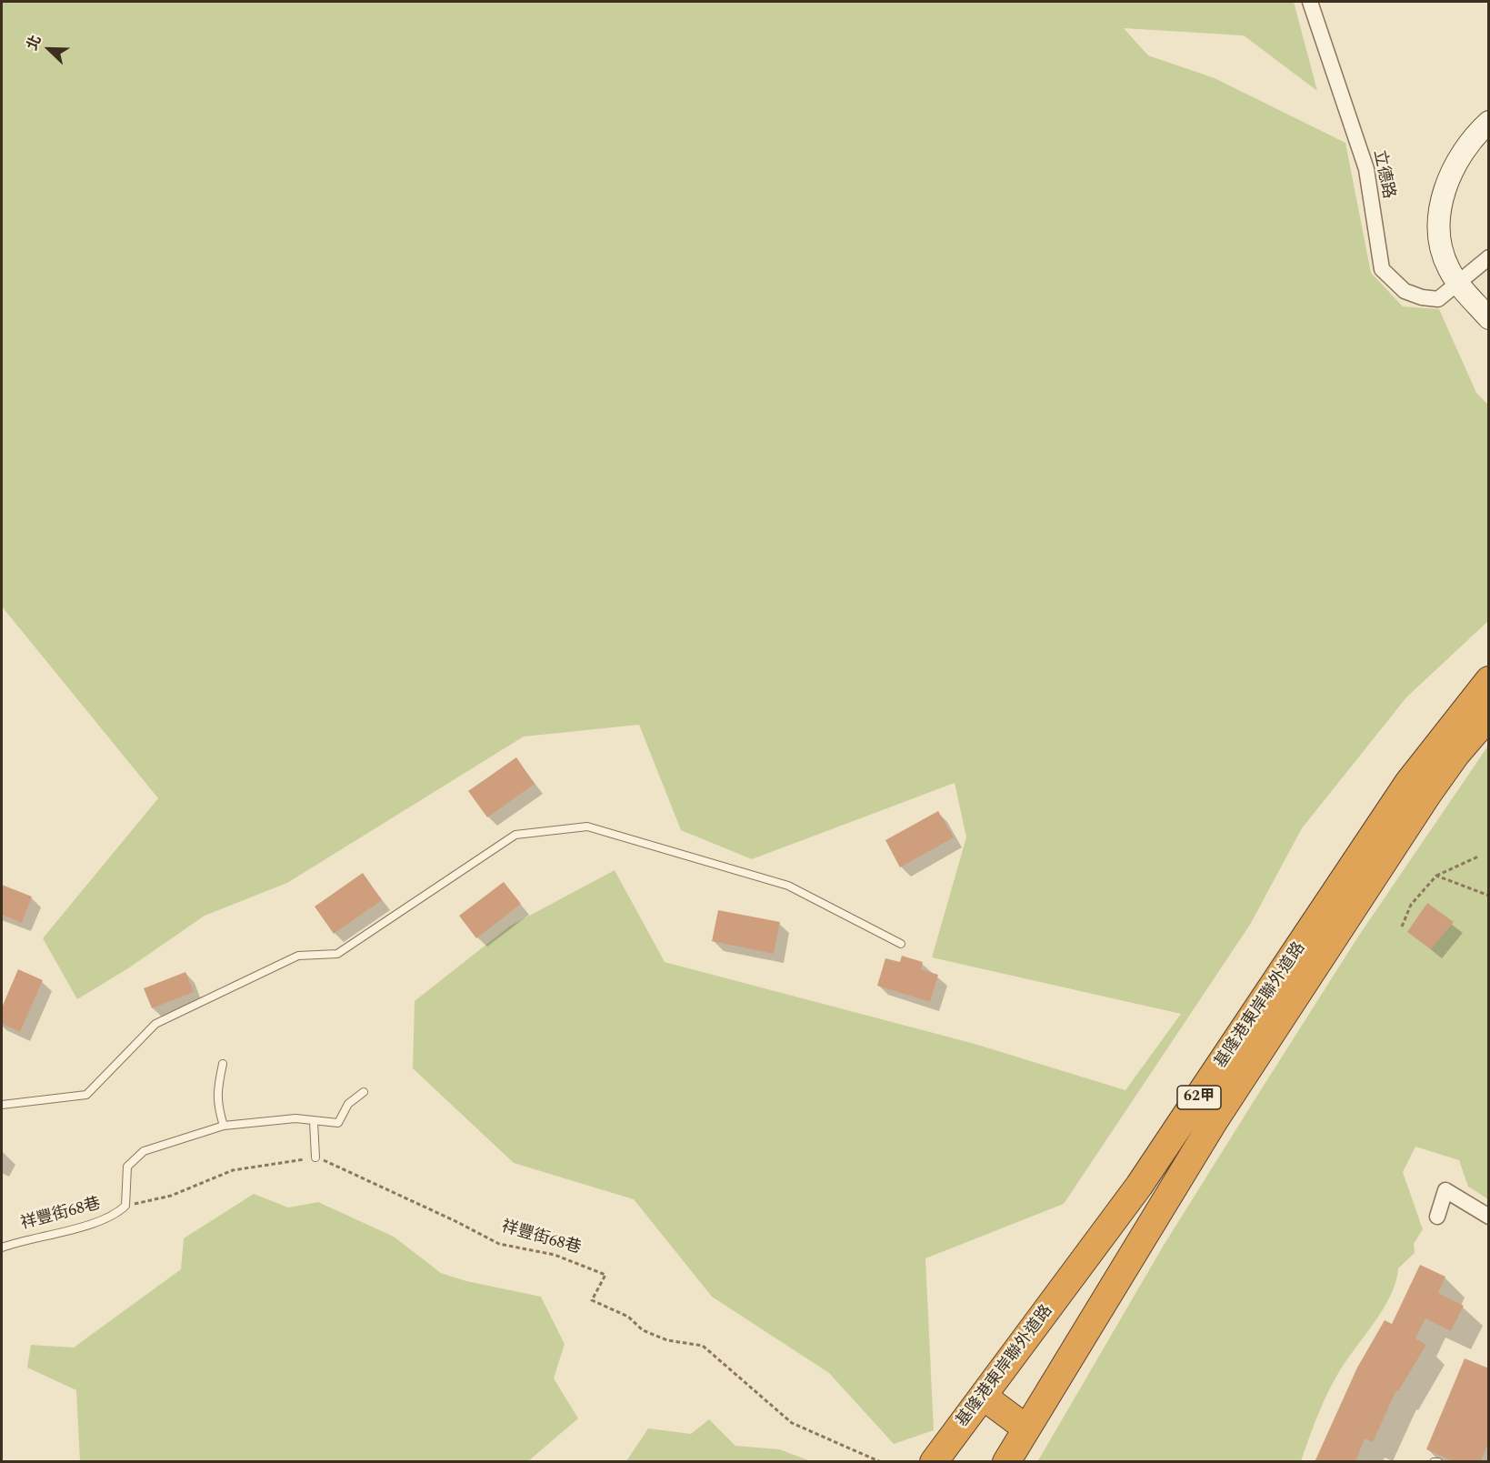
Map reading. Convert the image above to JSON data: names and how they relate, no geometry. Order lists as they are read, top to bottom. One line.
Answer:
{"streets":{"highway":["基隆港東岸聯外道路","62甲"],"street":["立德路"],"lane":["祥豐街68巷"]},"north":"top left"}
